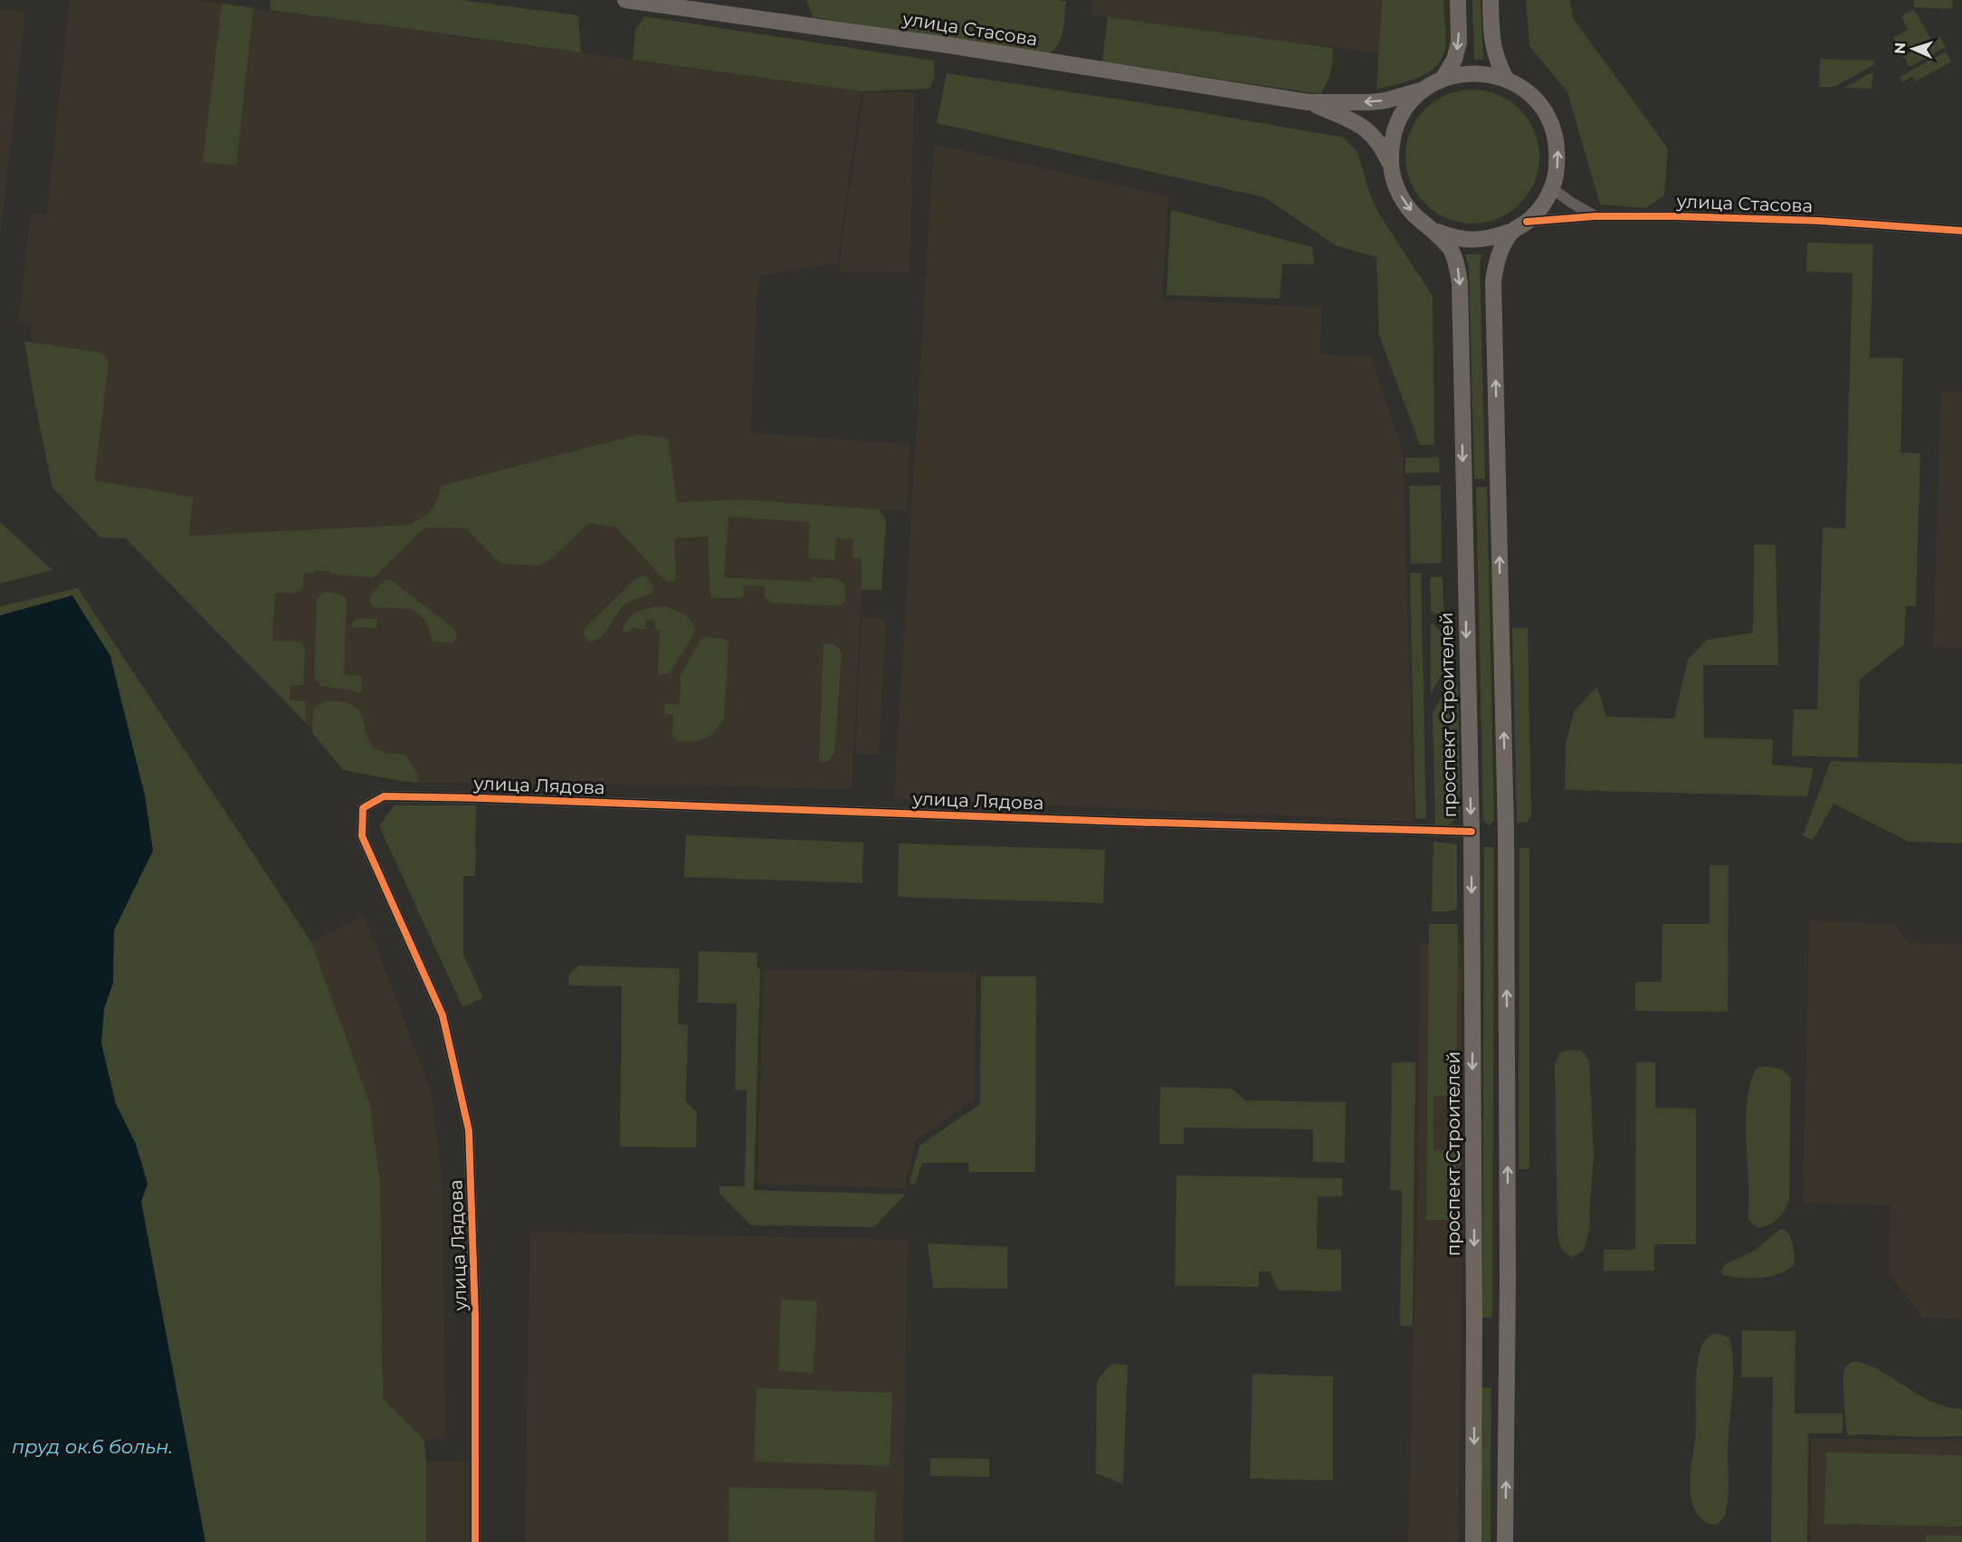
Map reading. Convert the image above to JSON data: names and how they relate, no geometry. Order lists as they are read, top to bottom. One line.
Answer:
{"streets":{"main road":["улица Стасова","проспект Строителей"],"street":["улица Лядова"]},"crossings":[["улица Стасова","проспект Строителей"],["проспект Строителей","улица Лядова"]],"water":["пруд ок.6 больн."],"north":"left"}
